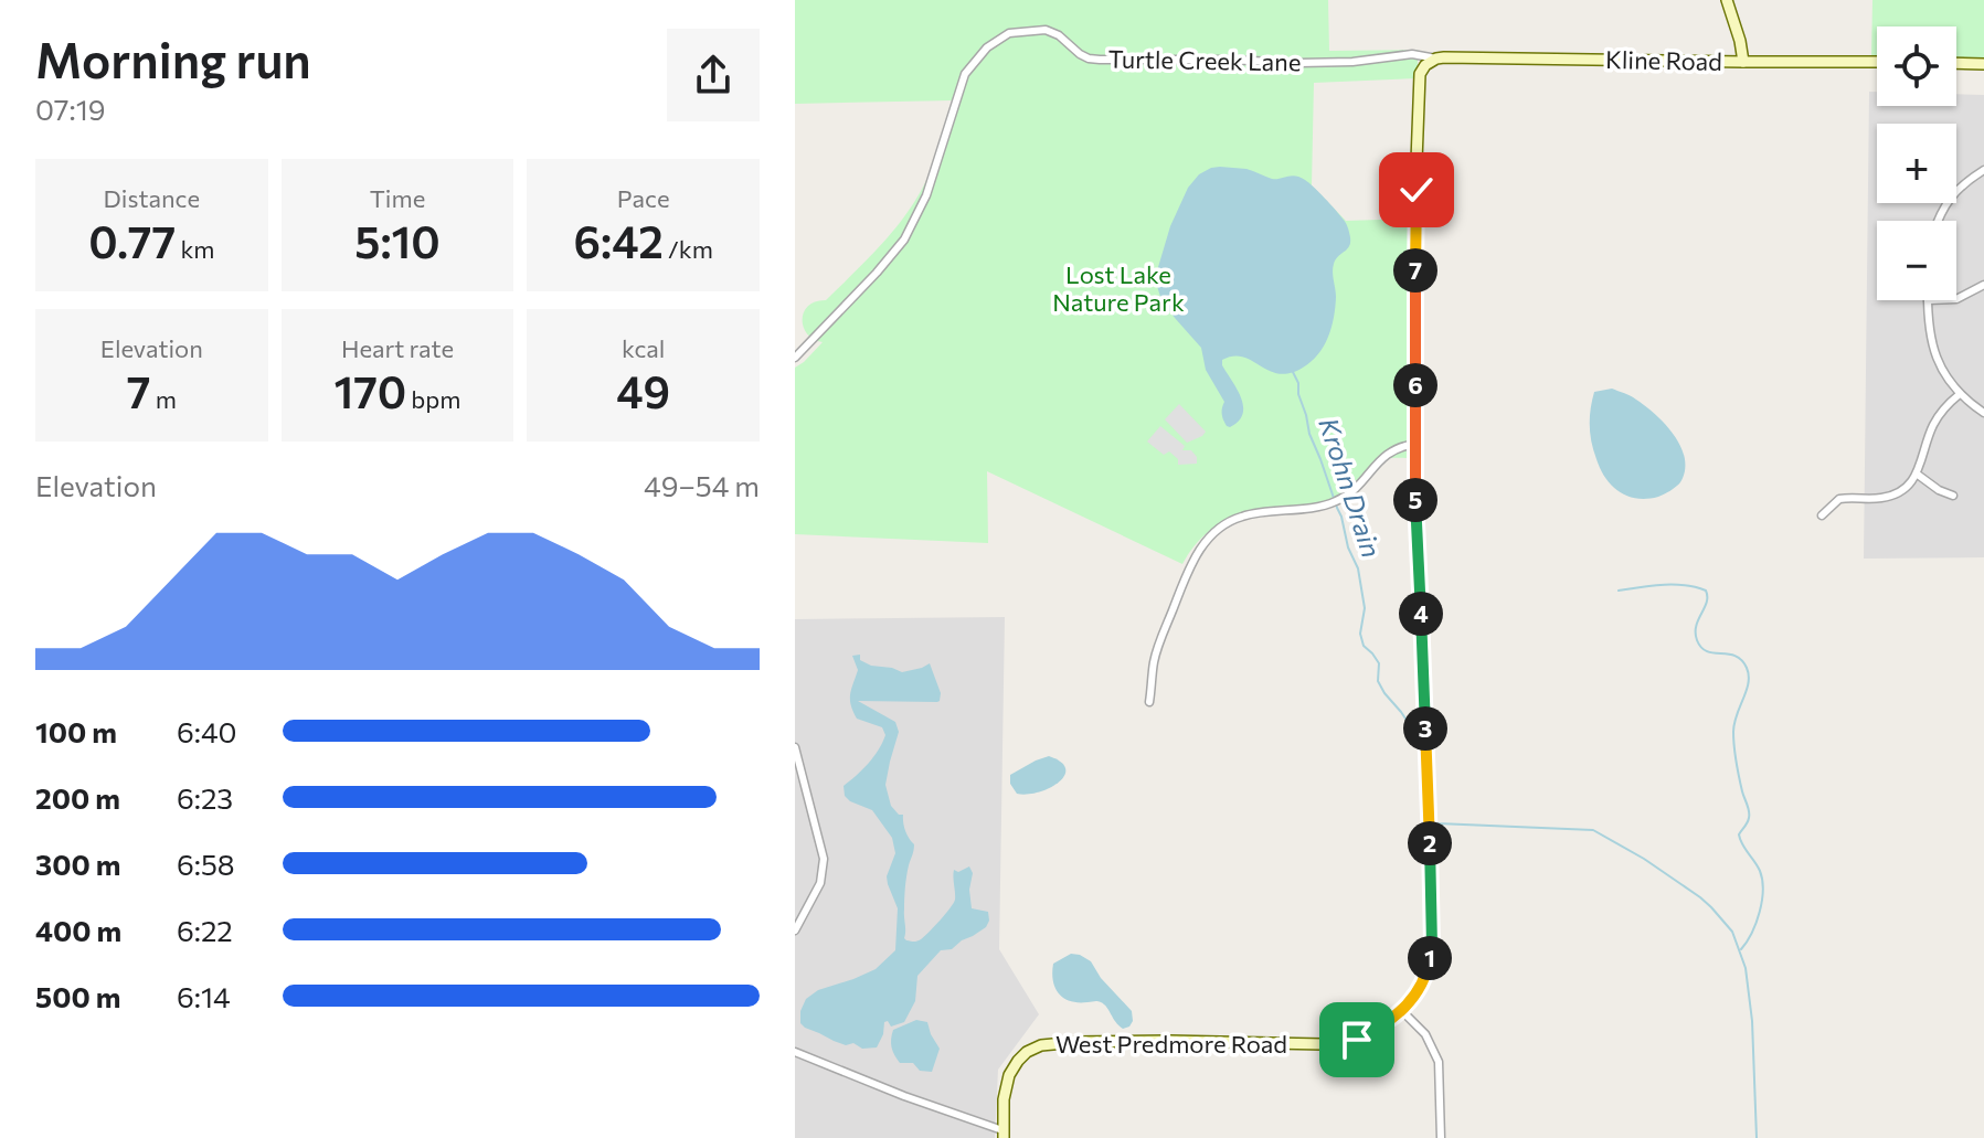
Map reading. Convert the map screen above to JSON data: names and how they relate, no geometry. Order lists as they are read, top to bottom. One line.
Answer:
{"streets":{"street":["Turtle Creek Lane","Kline Road","West Predmore Road"]},"crossings":[["Turtle Creek Lane","Kline Road"]],"water":["Krohn Drain"],"parks":["Lost Lake Nature Park"],"page":{"heading":["Morning run","07:19"],"map_buttons":["+","−"],"stats":[["Distance","0.77 km"],["Time","5:10"],["Pace","6:42 /km"],["Elevation","7 m"],["Heart rate","170 bpm"],["kcal","49"]],"pins":["7","6","5","4","3","2","1"],"chart":["Elevation","49–54 m"],"list":[{"name":"100 m","note":"6:40"},{"name":"200 m","note":"6:23"},{"name":"300 m","note":"6:58"},{"name":"400 m","note":"6:22"},{"name":"500 m","note":"6:14"}]}}
